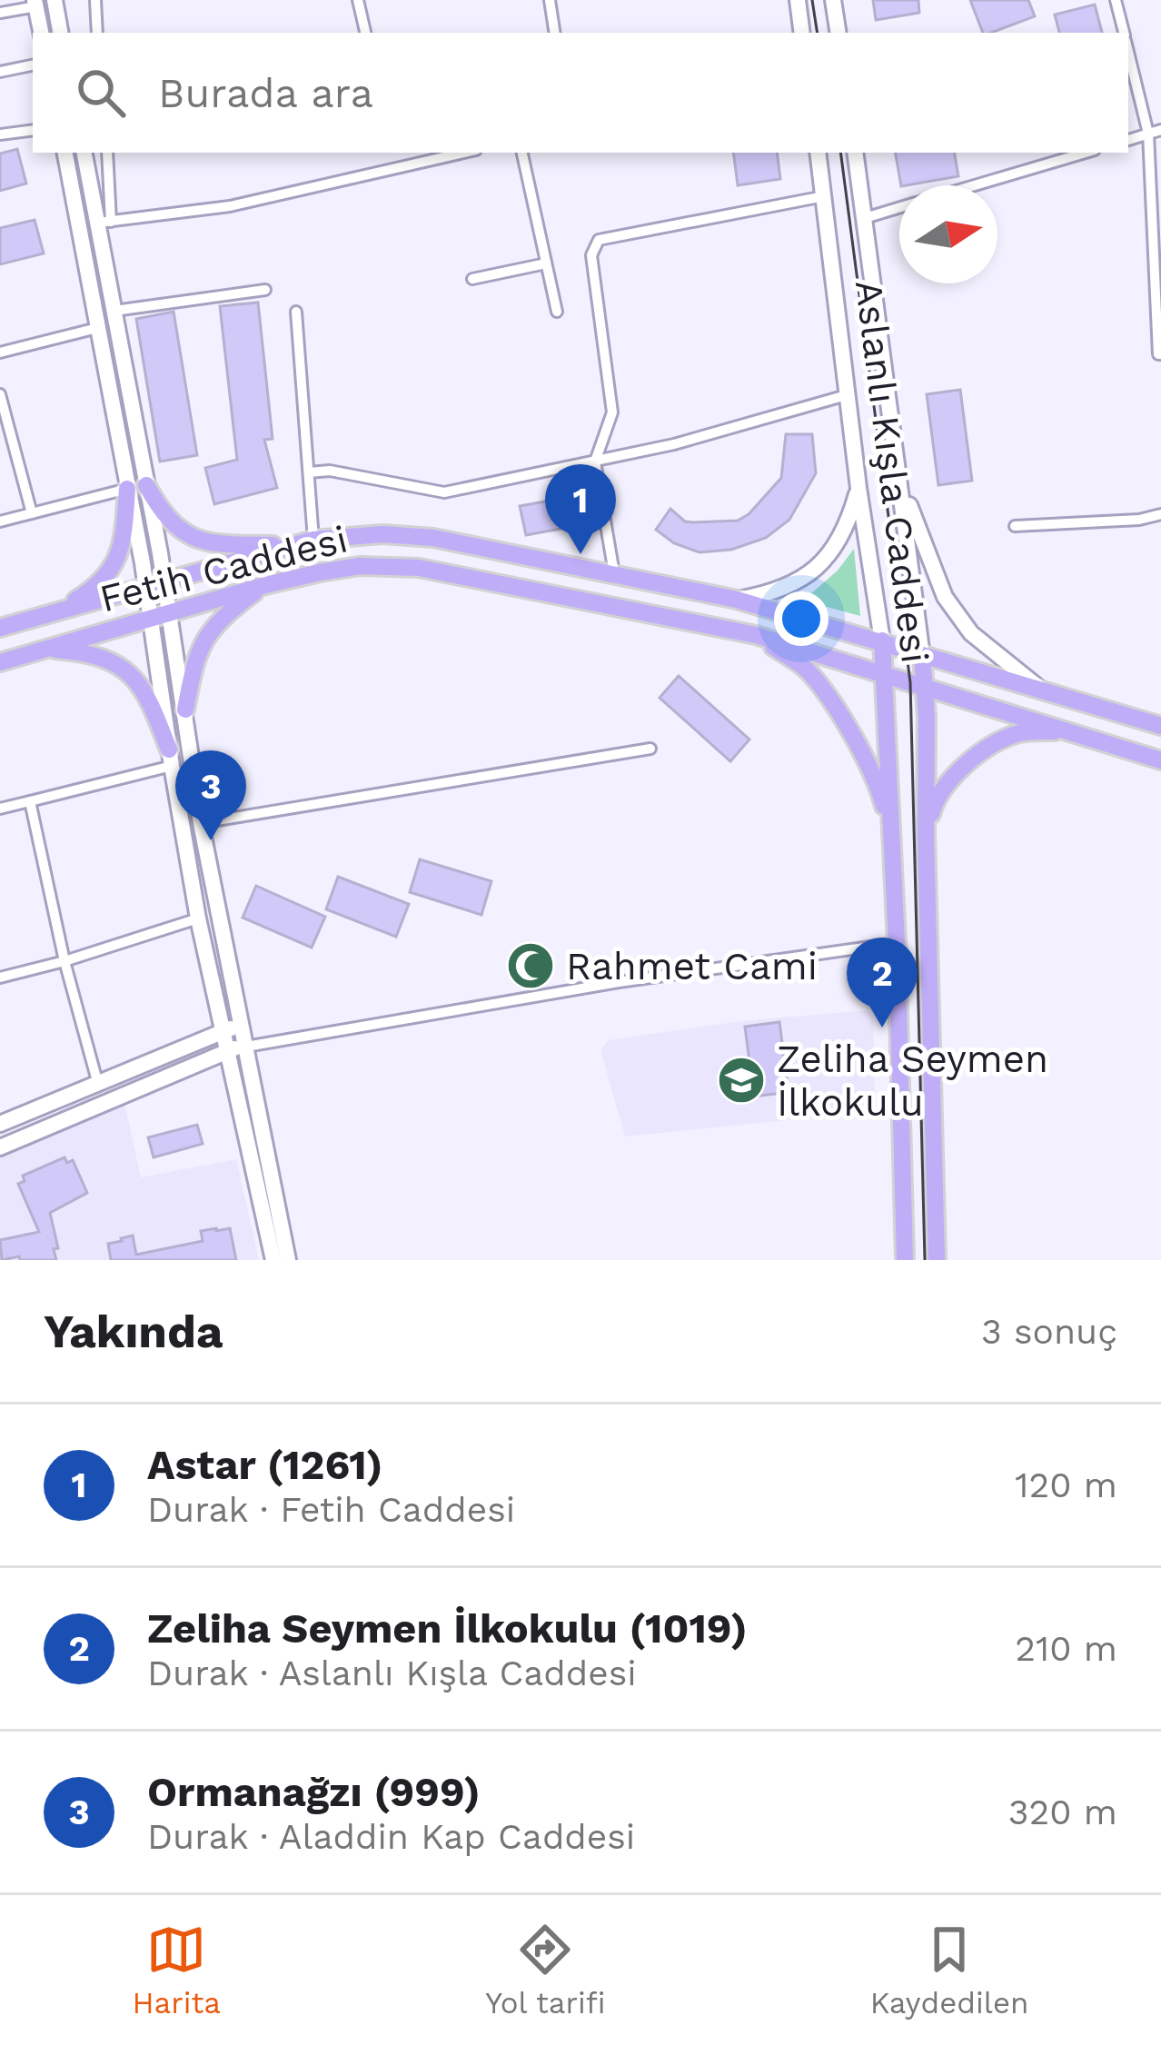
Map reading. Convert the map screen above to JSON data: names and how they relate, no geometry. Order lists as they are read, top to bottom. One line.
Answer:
{"streets":{"main road":["Aslanlı Kışla Caddesi","Fetih Caddesi"]},"crossings":[["Aslanlı Kışla Caddesi","Fetih Caddesi"]],"places":{"mosque":["Rahmet Cami"],"school or university":["Zeliha Seymen İlkokulu"]},"north":"right","page":{"search":"Burada ara","pins":["1","3","2"],"heading":["Yakında","3 sonuç"],"list":[{"mark":"1","name":"Astar (1261)","note":"Durak · Fetih Caddesi","value":"120 m"},{"mark":"2","name":"Zeliha Seymen İlkokulu (1019)","note":"Durak · Aslanlı Kışla Caddesi","value":"210 m"},{"mark":"3","name":"Ormanağzı (999)","note":"Durak · Aladdin Kap Caddesi","value":"320 m"}],"nav":["Harita","Yol tarifi","Kaydedilen"]}}
